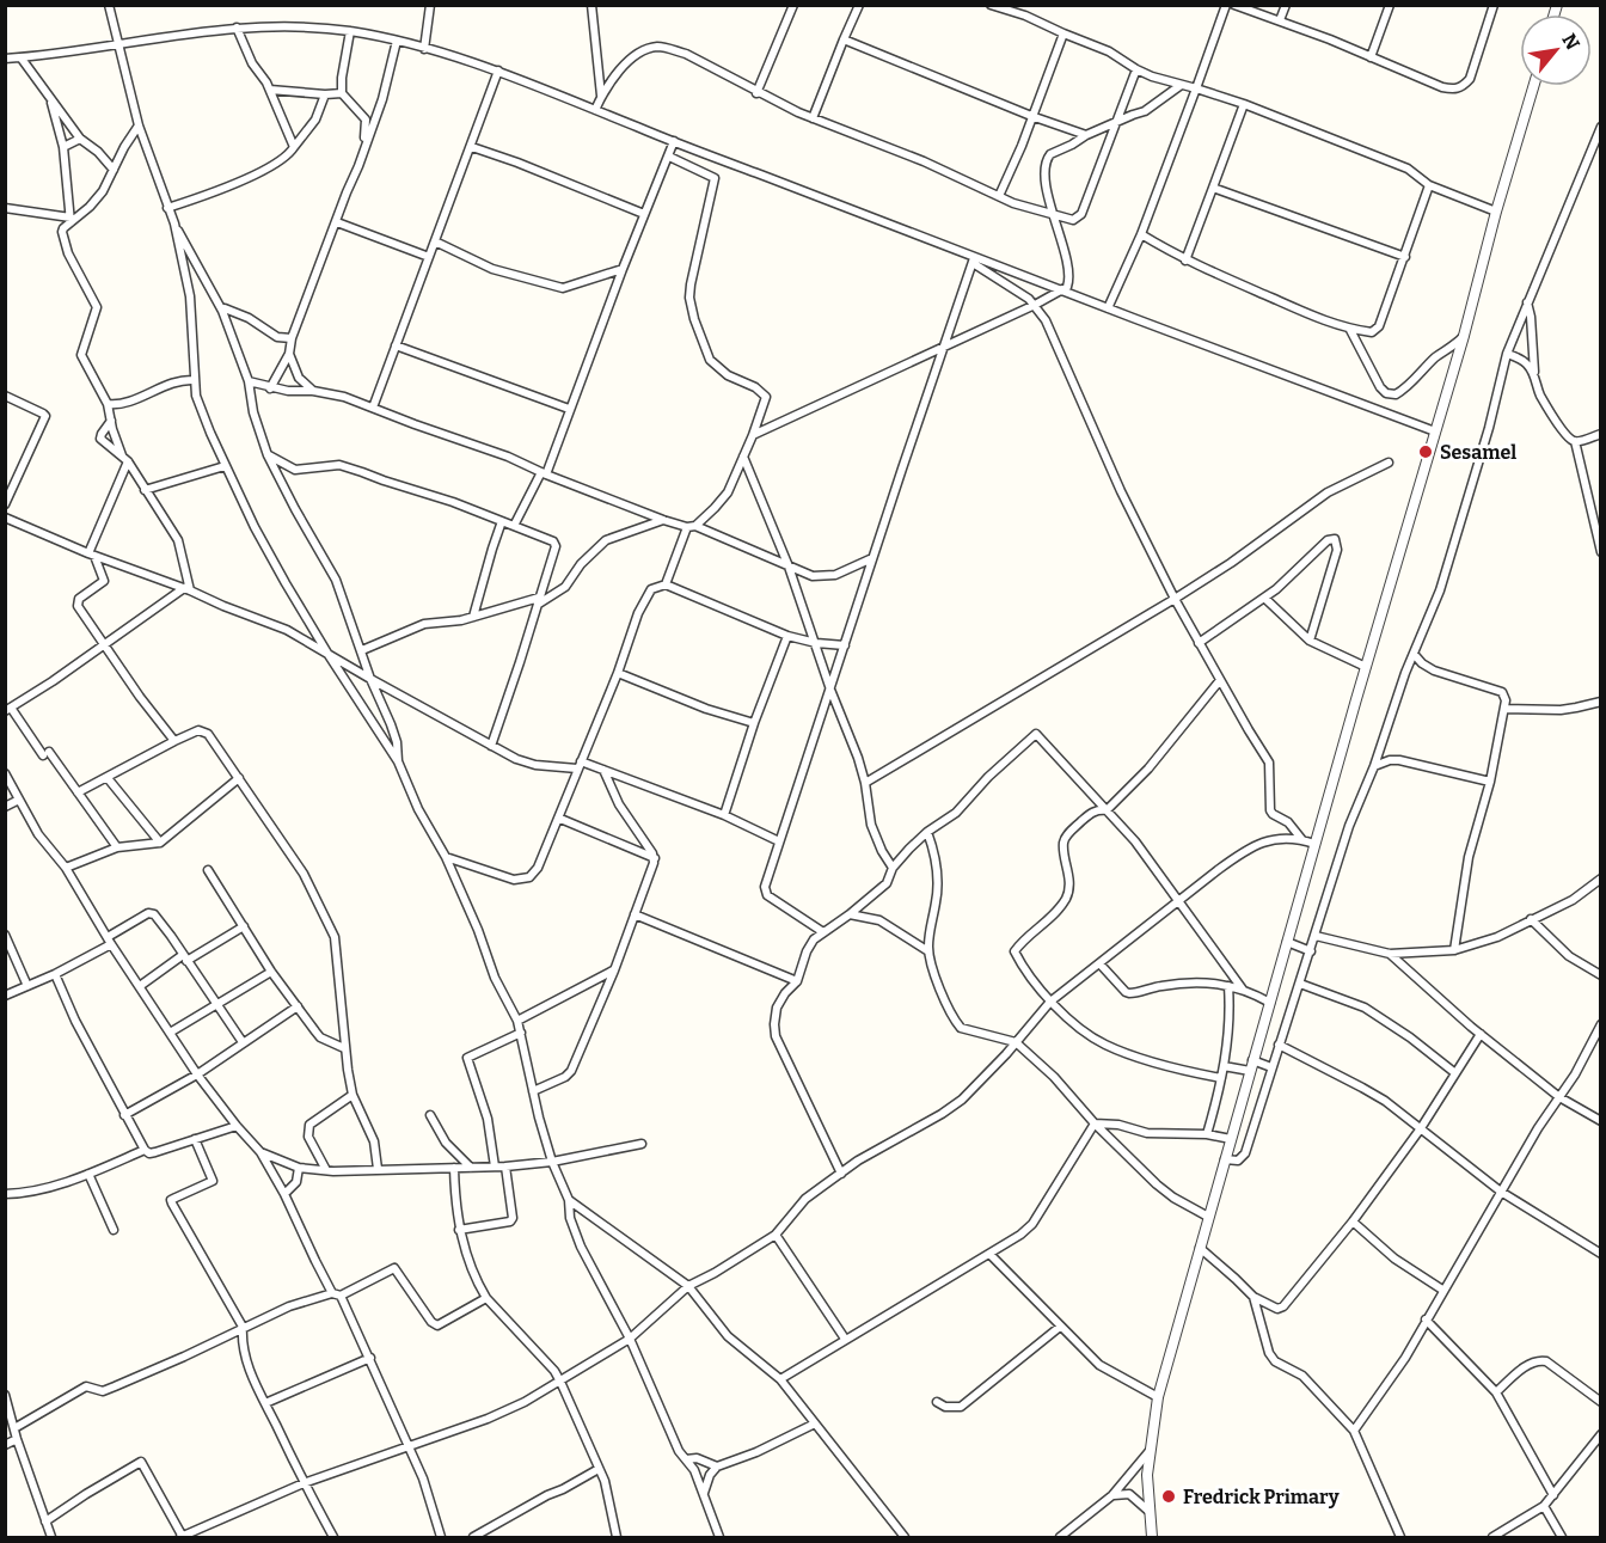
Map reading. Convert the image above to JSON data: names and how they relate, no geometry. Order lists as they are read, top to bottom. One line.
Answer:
{"places":["Sesamel","Fredrick Primary"],"north":"top right"}
